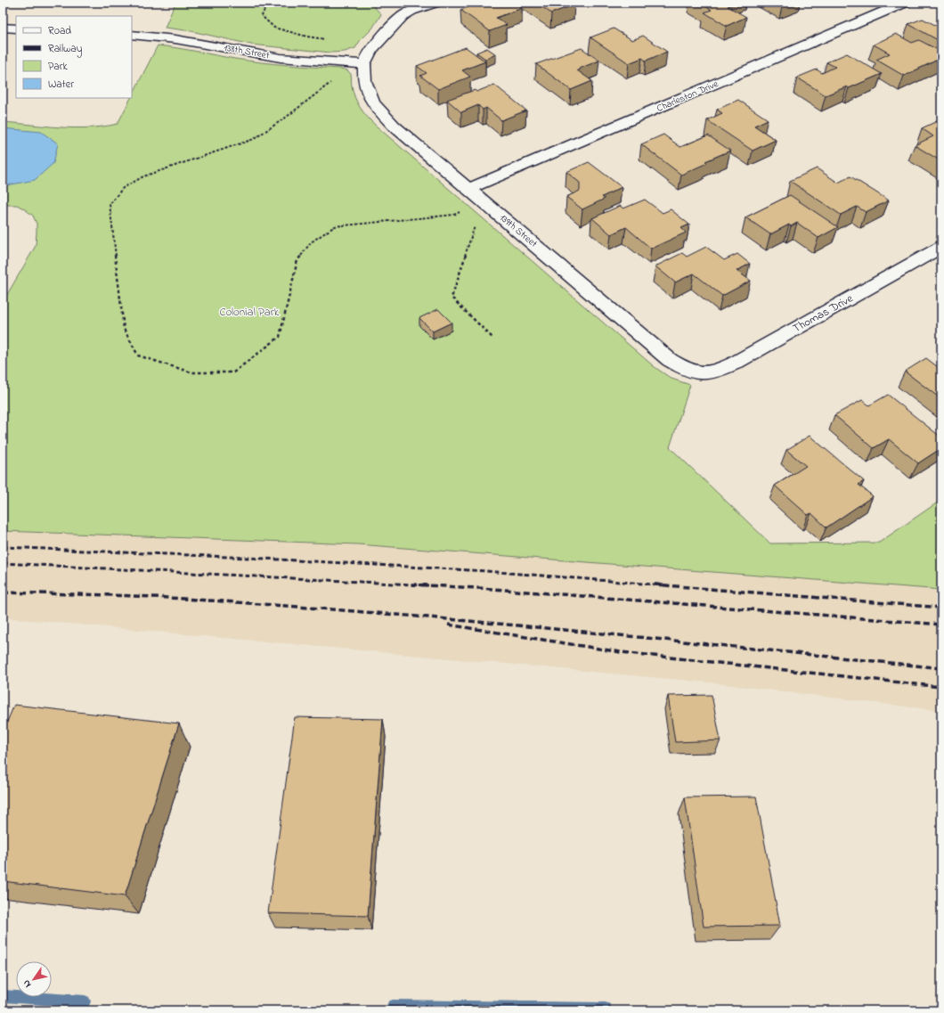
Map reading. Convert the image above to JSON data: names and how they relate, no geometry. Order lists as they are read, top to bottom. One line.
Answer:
{"streets":{"street":["138th Street","Charleston Drive","139th Street","Thomas Drive"]},"crossings":[["138th Street","139th Street"],["Charleston Drive","139th Street"],["139th Street","Thomas Drive"]],"parks":["Colonial Park"],"legend":["Road","Railway","Park","Water"],"north":"bottom left"}
